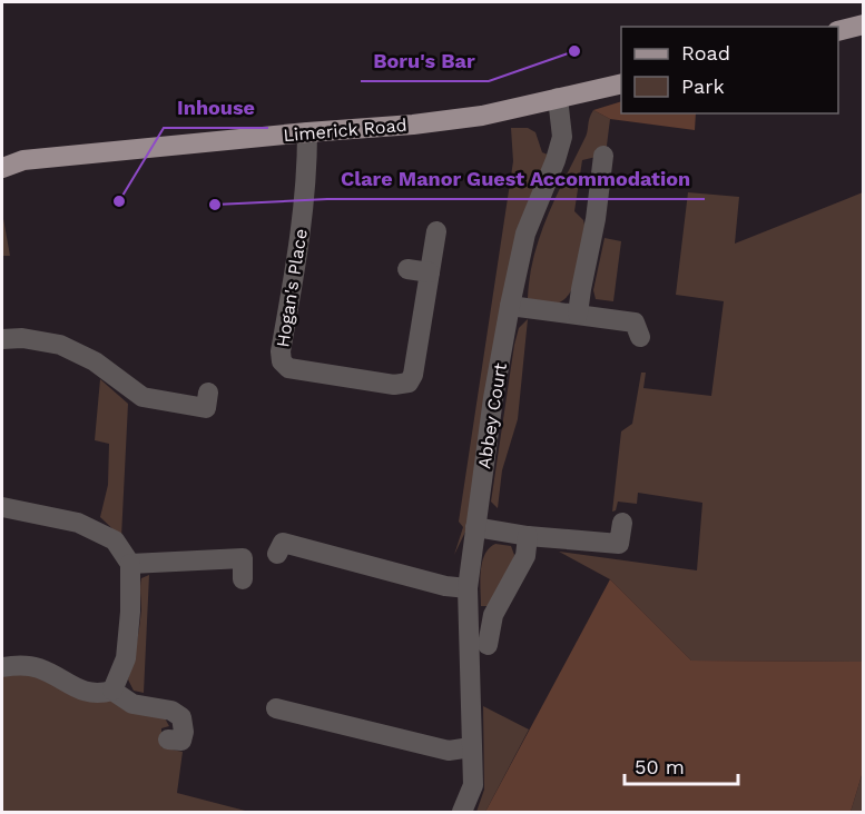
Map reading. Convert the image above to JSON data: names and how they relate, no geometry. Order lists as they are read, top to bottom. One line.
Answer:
{"streets":{"main road":["Limerick Road"],"street":["Hogan's Place","Abbey Court"]},"crossings":[["Limerick Road","Hogan's Place"],["Limerick Road","Abbey Court"]],"places":["Boru's Bar","Inhouse","Clare Manor Guest Accommodation"],"legend":["Road","Park"],"scale_bar":"50 m"}
